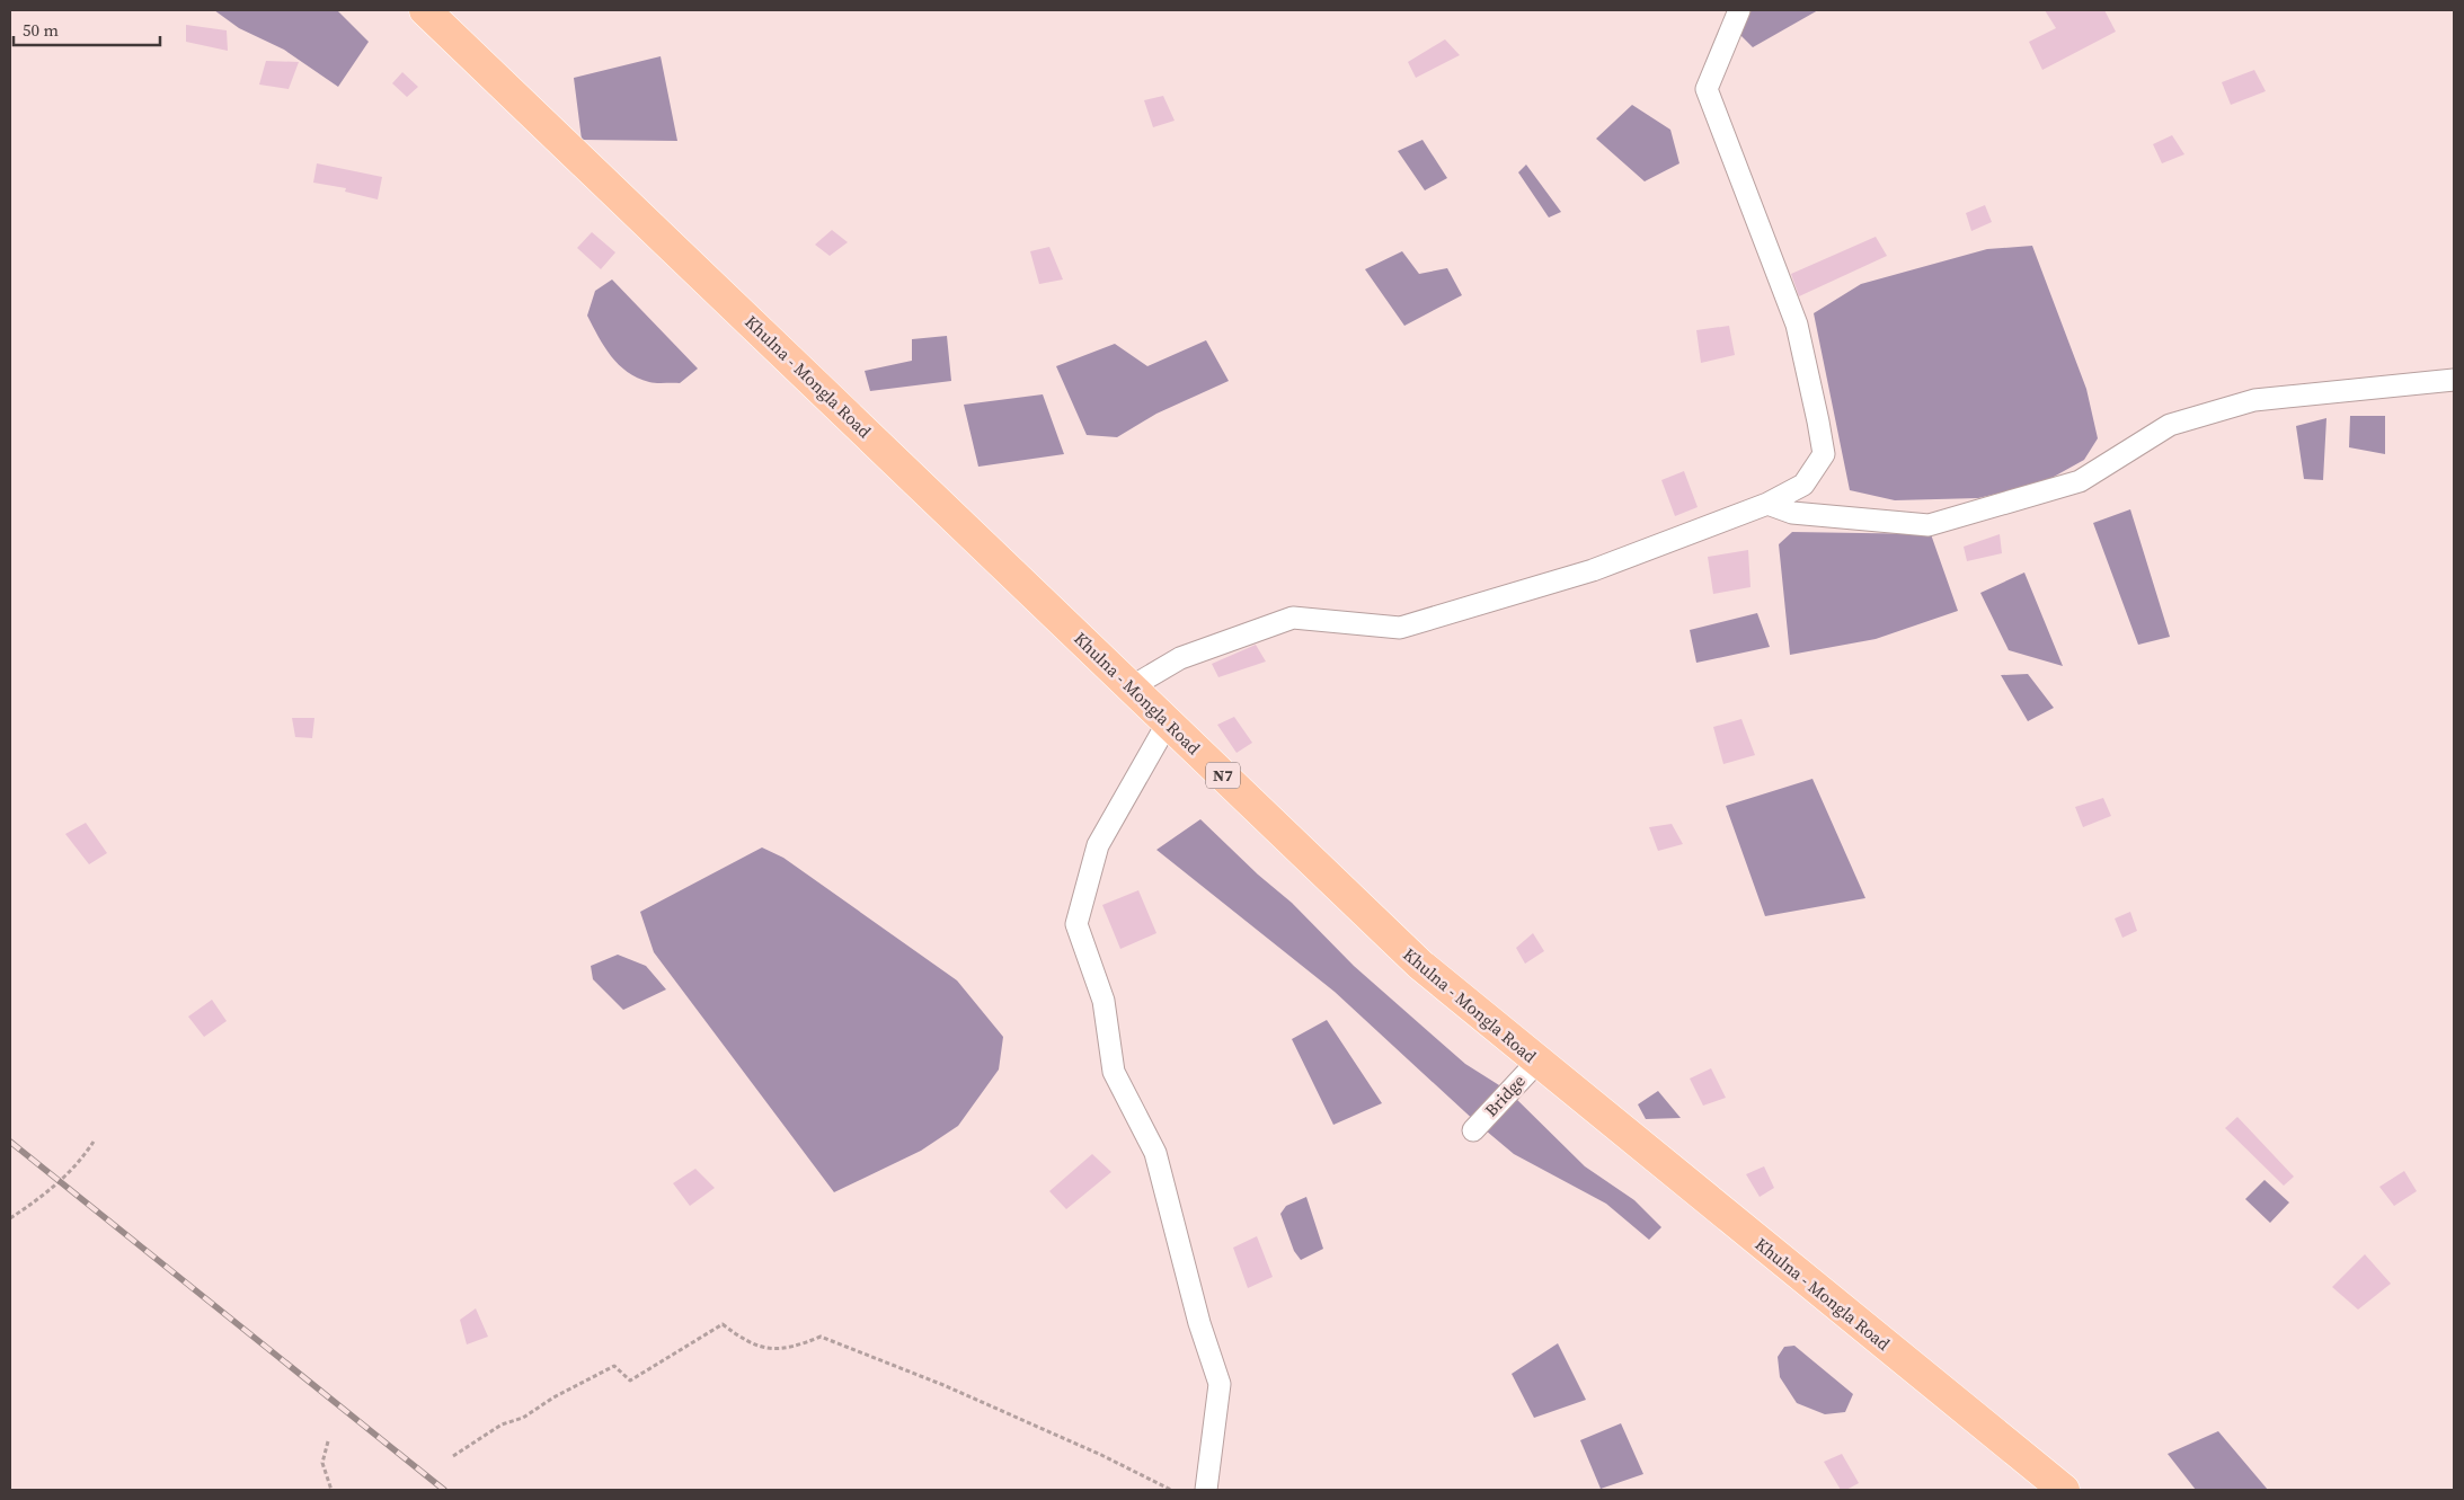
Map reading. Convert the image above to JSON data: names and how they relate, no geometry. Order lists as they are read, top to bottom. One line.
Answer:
{"streets":{"highway":["Khulna - Mongla Road","N7"],"street":["Bridge"]},"crossings":[["Khulna - Mongla Road","Bridge"]],"scale_bar":"50 m"}
